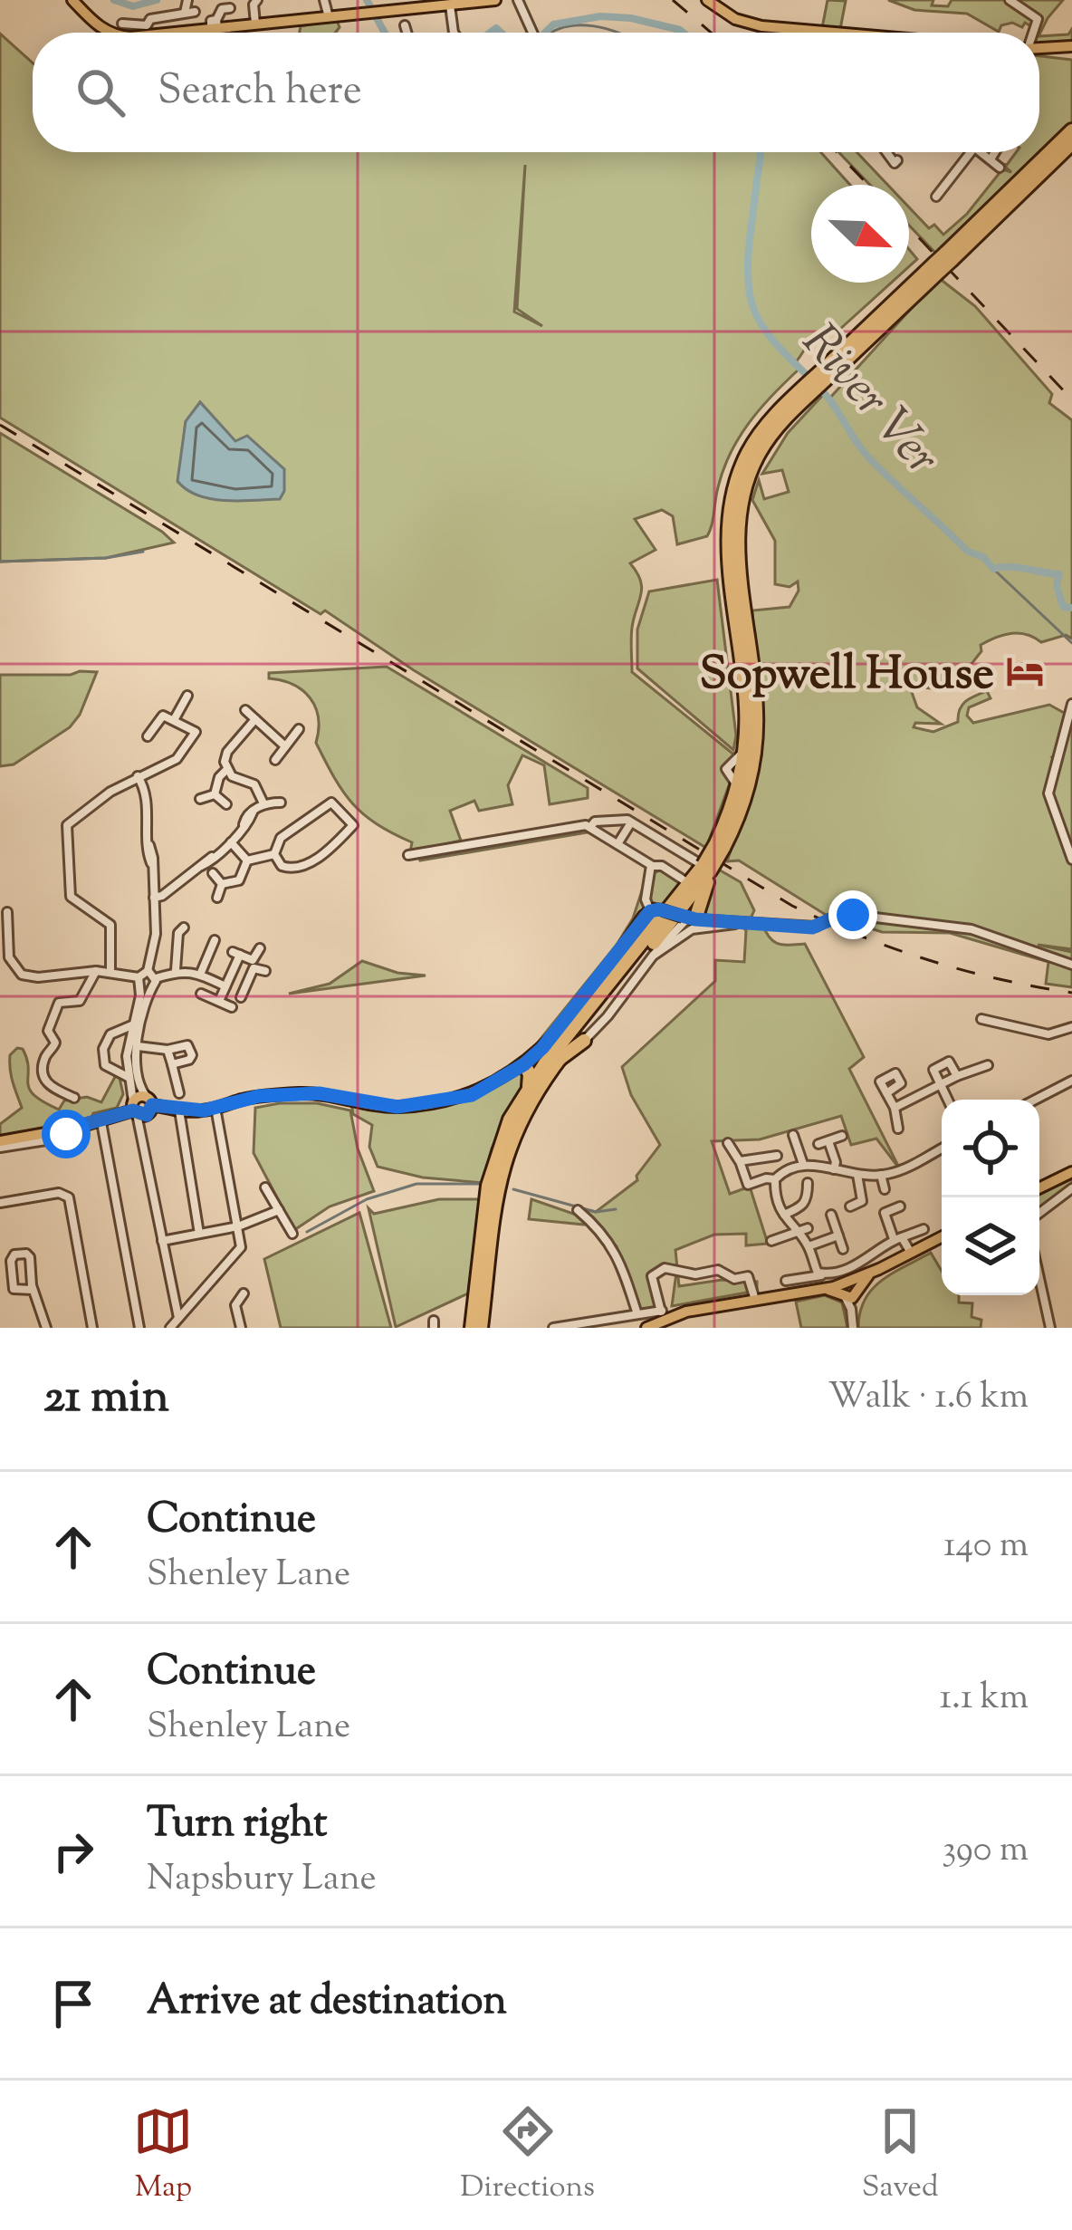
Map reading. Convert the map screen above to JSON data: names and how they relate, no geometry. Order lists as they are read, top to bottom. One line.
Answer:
{"water":["River Ver"],"places":{"hotel":["Sopwell House"]},"north":"bottom right","page":{"search":"Search here","heading":["21 min","Walk · 1.6 km"],"list":[["Continue","Shenley Lane","140 m"],["Continue","Shenley Lane","1.1 km"],["Turn right","Napsbury Lane","390 m"],"Arrive at destination"],"nav":["Map","Directions","Saved"]}}
